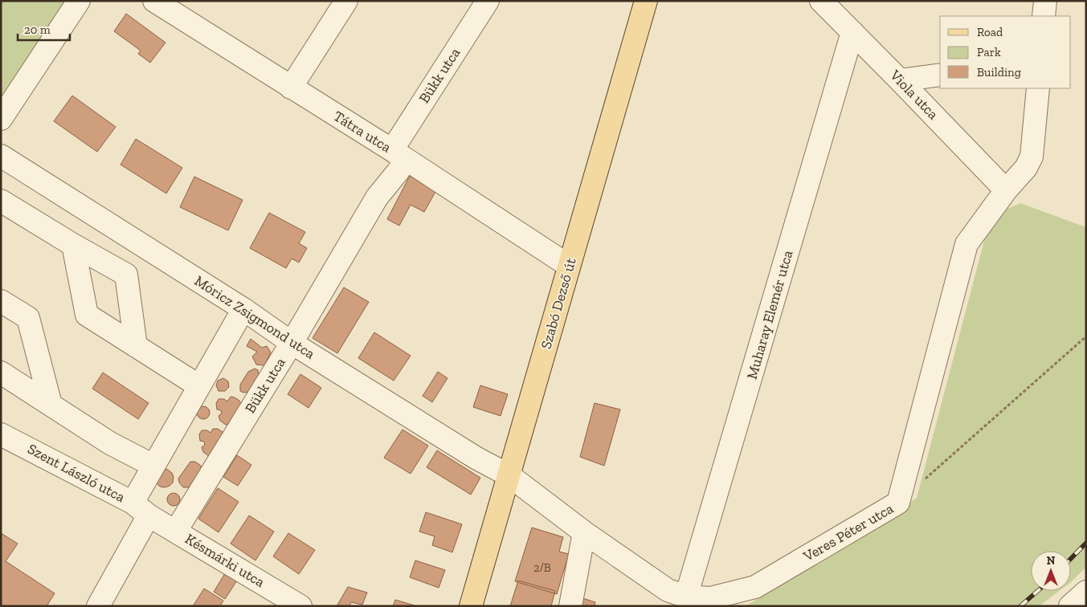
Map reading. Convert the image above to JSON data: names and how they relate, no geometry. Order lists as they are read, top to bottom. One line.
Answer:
{"streets":{"main road":["Szabó Dezső út"],"street":["Bükk utca","Viola utca","Tátra utca","Muharay Elemér utca","Móricz Zsigmond utca","Szent László utca","Veres Péter utca","Késmárki utca"]},"crossings":[["Bükk utca","Tátra utca"],["Bükk utca","Móricz Zsigmond utca"],["Bükk utca","Késmárki utca"],["Viola utca","Muharay Elemér utca"],["Viola utca","Veres Péter utca"],["Tátra utca","Szabó Dezső út"],["Szabó Dezső út","Móricz Zsigmond utca"],["Szabó Dezső út","Veres Péter utca"],["Muharay Elemér utca","Veres Péter utca"],["Móricz Zsigmond utca","Veres Péter utca"],["Szent László utca","Késmárki utca"]],"house_numbers":["2/B"],"legend":["Road","Park","Building"],"scale_bar":"20 m","north":"top"}
